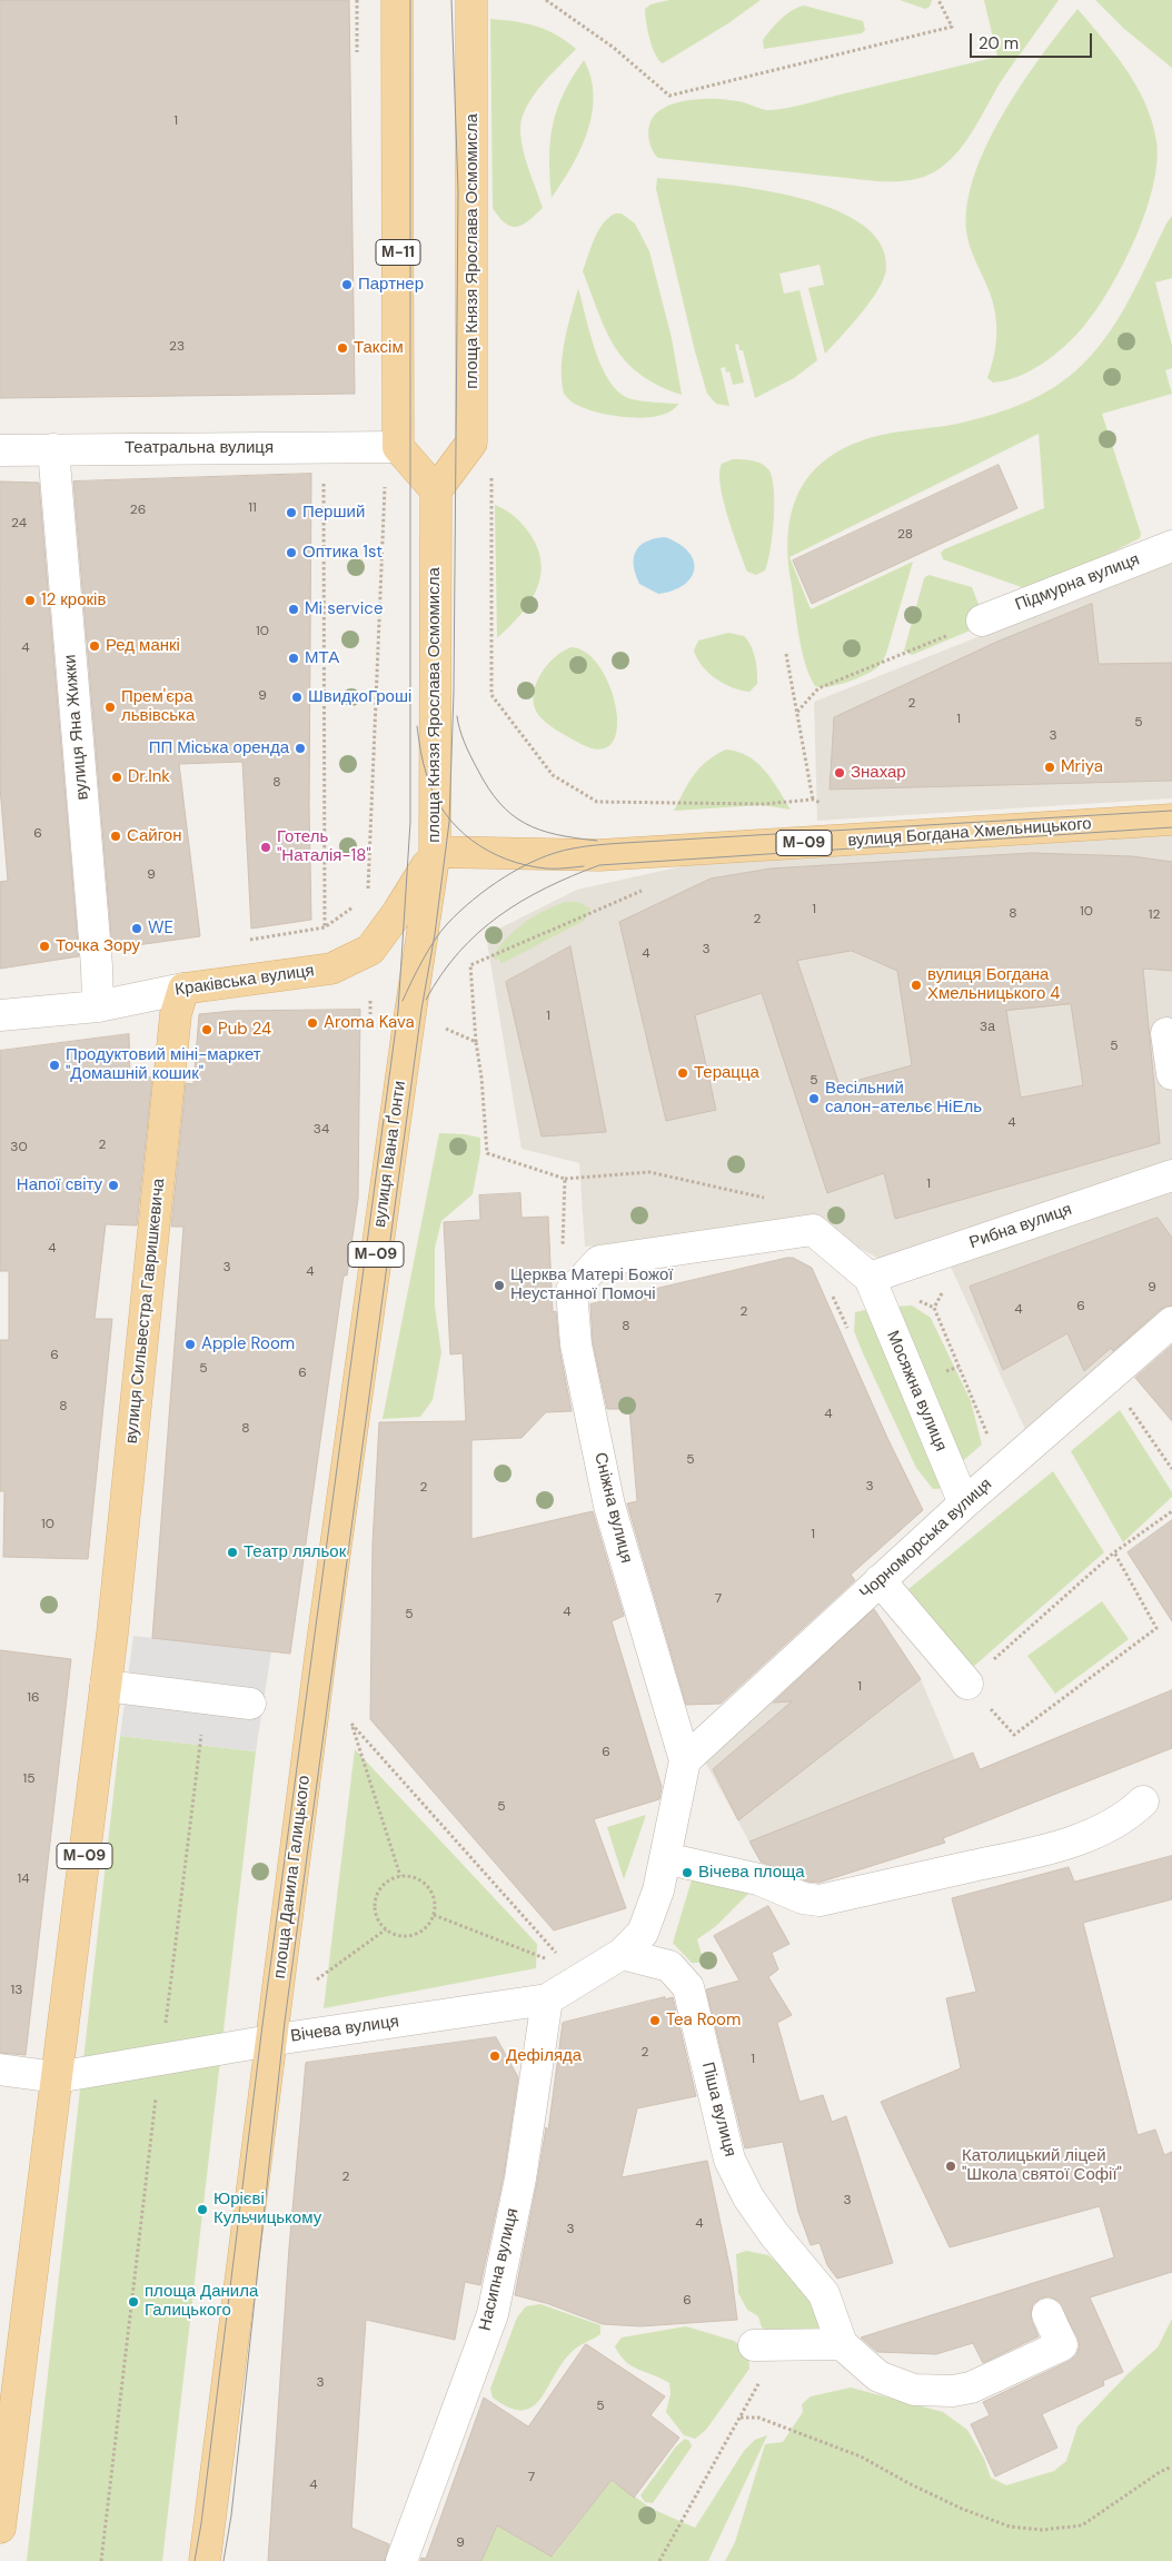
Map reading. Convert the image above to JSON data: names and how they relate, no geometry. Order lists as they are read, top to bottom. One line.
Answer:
{"streets":{"main road":["площа Князя Ярослава Осмомисла","М-11","вулиця Богдана Хмельницького","М-09","Краківська вулиця","вулиця Івана Ґонти","вулиця Сильвестра Гавришкевича","площа Данила Галицького"],"street":["Театральна вулиця","Підмурна вулиця","вулиця Яна Жижки","Рибна вулиця","Мосяжна вулиця","Сніжна вулиця","Чорноморська вулиця","Вічева вулиця","Піша вулиця","Насипна вулиця"]},"crossings":[["площа Князя Ярослава Осмомисла","вулиця Богдана Хмельницького"],["площа Князя Ярослава Осмомисла","Краківська вулиця"],["площа Князя Ярослава Осмомисла","вулиця Івана Ґонти"],["М-11","Театральна вулиця"],["Театральна вулиця","вулиця Яна Жижки"],["вулиця Яна Жижки","Краківська вулиця"],["вулиця Богдана Хмельницького","Краківська вулиця"],["вулиця Богдана Хмельницького","вулиця Івана Ґонти"],["М-09","вулиця Сильвестра Гавришкевича"],["М-09","Вічева вулиця"],["Краківська вулиця","вулиця Івана Ґонти"],["Краківська вулиця","вулиця Сильвестра Гавришкевича"],["вулиця Івана Ґонти","площа Данила Галицького"],["Рибна вулиця","Мосяжна вулиця"],["Рибна вулиця","Сніжна вулиця"],["Мосяжна вулиця","Сніжна вулиця"],["Мосяжна вулиця","Чорноморська вулиця"],["Сніжна вулиця","Чорноморська вулиця"],["площа Данила Галицького","Вічева вулиця"],["Вічева вулиця","Піша вулиця"],["Вічева вулиця","Насипна вулиця"]],"places":["Партнер","Таксім","Перший","Оптика 1st","12 кроків","Mi service","Ред манкі","МТА","ШвидкоГроші","Прем'єра львівська","ПП Міська оренда","Mriya","Знахар","Dr.Ink","Сайгон","Готель \"Наталія-18\"","WE","Точка Зору","вулиця Богдана Хмельницького 4","Aroma Kava","Pub 24","Продуктовий міні-маркет \"Домашній кошик\"","Терацца","Весільний салон-ательє НіЕль","Напої світу","Церква Матері Божої Неустанної Помочі","Apple Room","Театр ляльок","Вічева площа","Tea Room","Дефіляда","Католицький ліцей \"Школа святої Софії\"","Юрієві Кульчицькому","площа Данила Галицького"],"house_numbers":["1","23","11","26","24","28","10","4","9","2","1","5","3","8","6","9","1","10","8","12","2","3","4","1","3а","5","5","4","34","2","30","1","4","3","4","9","6","4","2","8","6","5","6","8","4","8","5","3","2","10","1","7","4","5","1","16","6","15","5","14","13","2","1","2","3","4","3","6","3","5","7","4","9"],"scale_bar":"20 m"}
